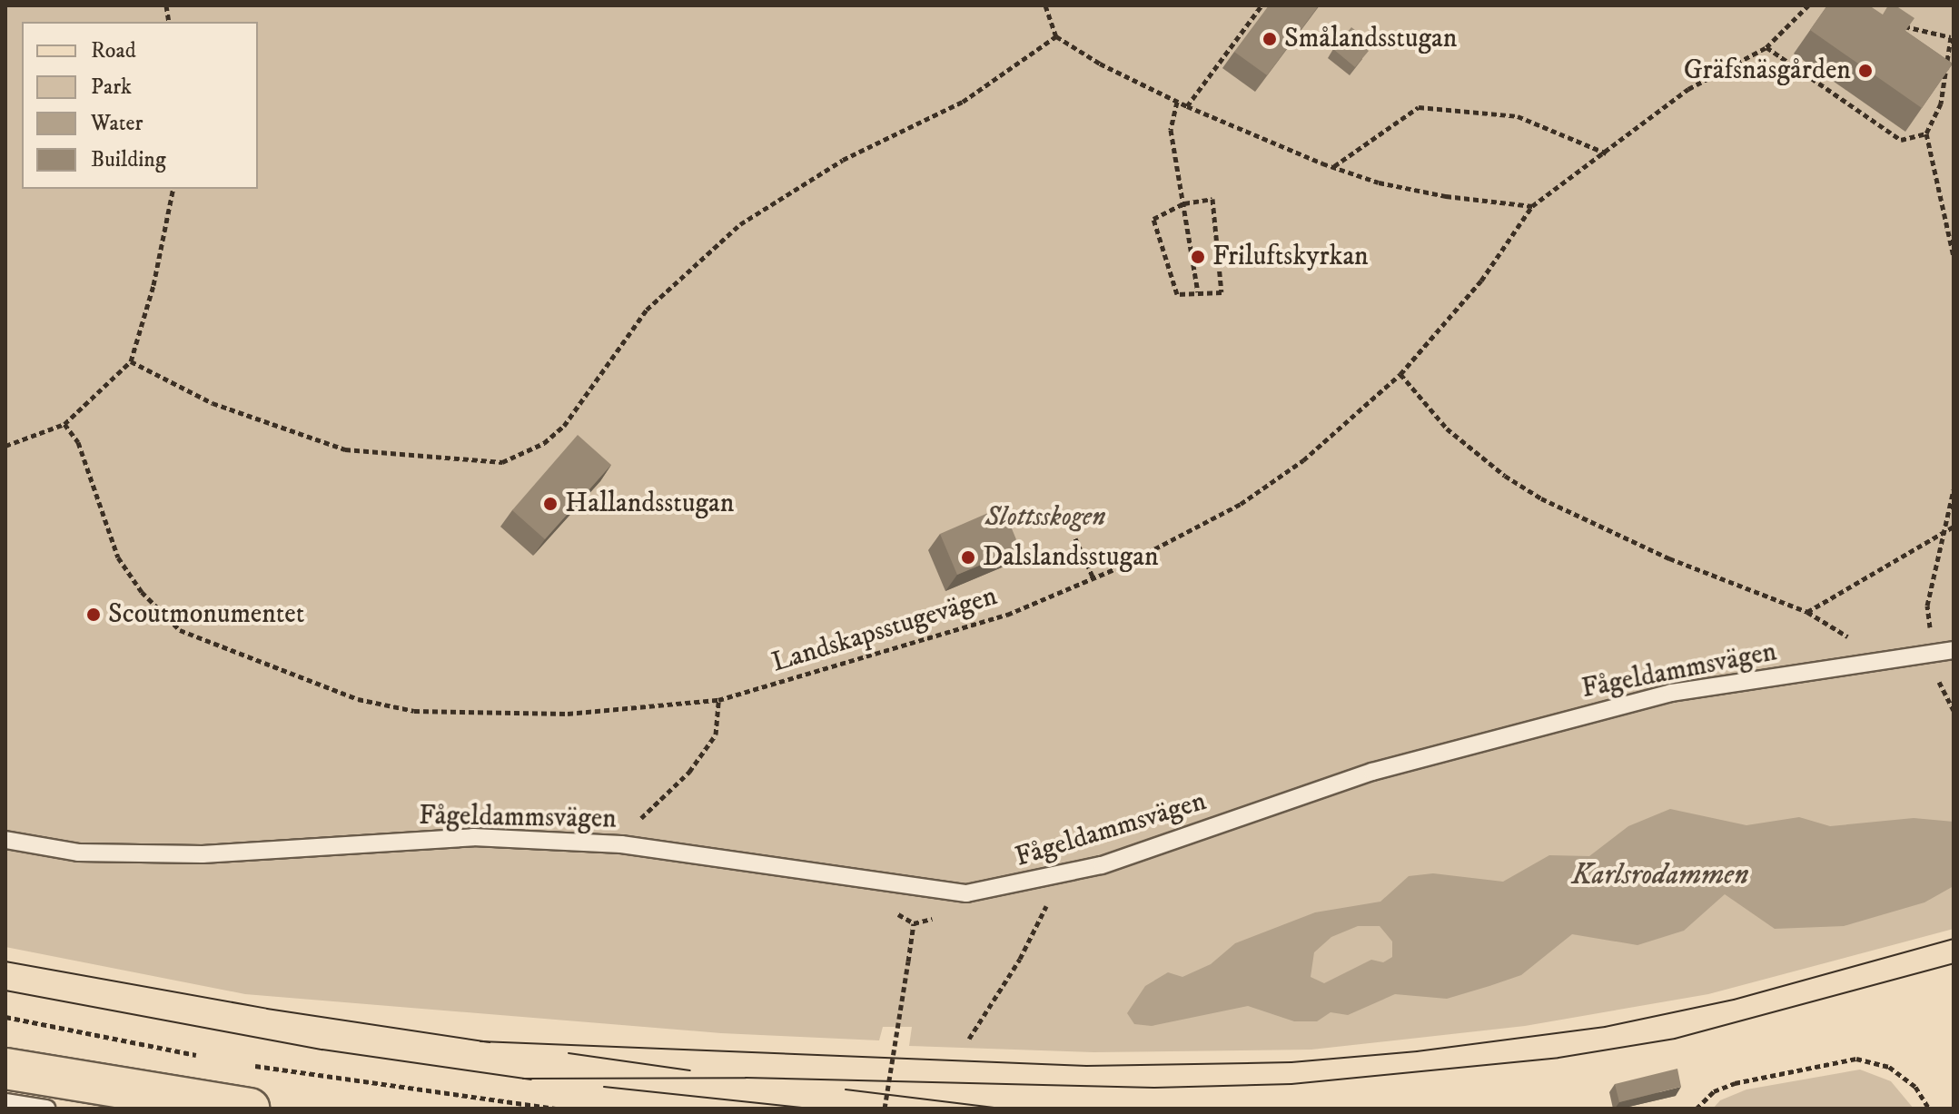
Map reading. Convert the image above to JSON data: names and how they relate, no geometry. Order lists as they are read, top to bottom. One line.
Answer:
{"streets":{"lane":["Fågeldammsvägen"],"path":["Landskapsstugevägen"]},"water":["Karlsrodammen"],"parks":["Slottsskogen"],"places":["Smålandsstugan","Gräfsnäsgården","Friluftskyrkan","Hallandsstugan","Dalslandsstugan","Scoutmonumentet"],"legend":["Road","Park","Water","Building"]}
